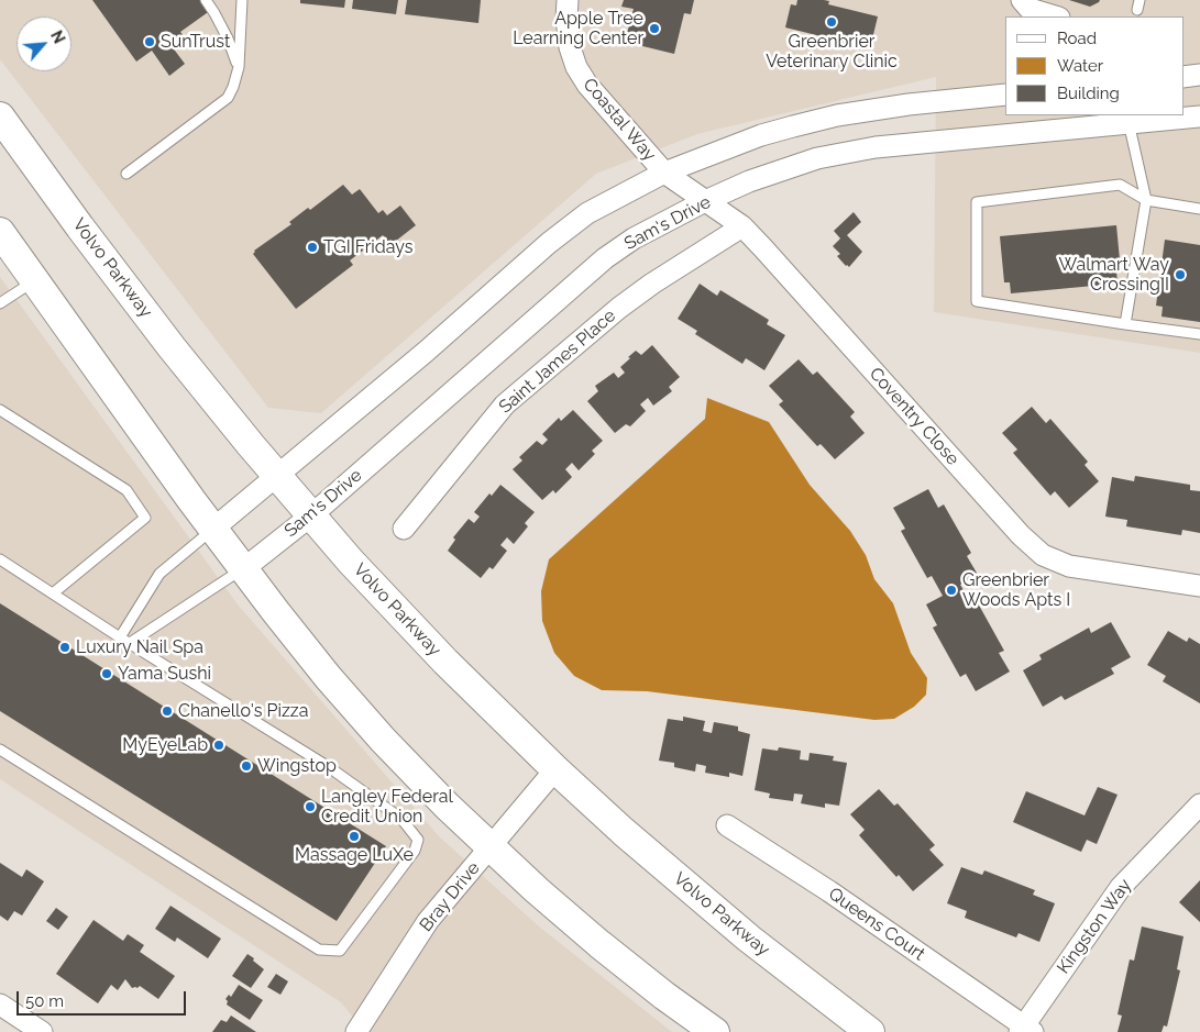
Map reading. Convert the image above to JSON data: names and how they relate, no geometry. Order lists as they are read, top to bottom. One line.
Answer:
{"streets":{"main road":["Volvo Parkway"],"street":["Coastal Way","Sam's Drive","Saint James Place","Coventry Close","Bray Drive","Queens Court","Kingston Way"]},"crossings":[["Coastal Way","Coventry Close"],["Sam's Drive","Volvo Parkway"],["Sam's Drive","Coventry Close"],["Volvo Parkway","Bray Drive"],["Saint James Place","Coventry Close"],["Queens Court","Kingston Way"]],"places":["Greenbrier Veterinary Clinic","Apple Tree Learning Center","SunTrust","TGI Fridays","Walmart Way Crossing I","Greenbrier Woods Apts I","Luxury Nail Spa","Yama Sushi","Chanello's Pizza","MyEyeLab","Wingstop","Langley Federal Credit Union","Massage LuXe"],"legend":["Road","Water","Building"],"scale_bar":"50 m","north":"top right"}
